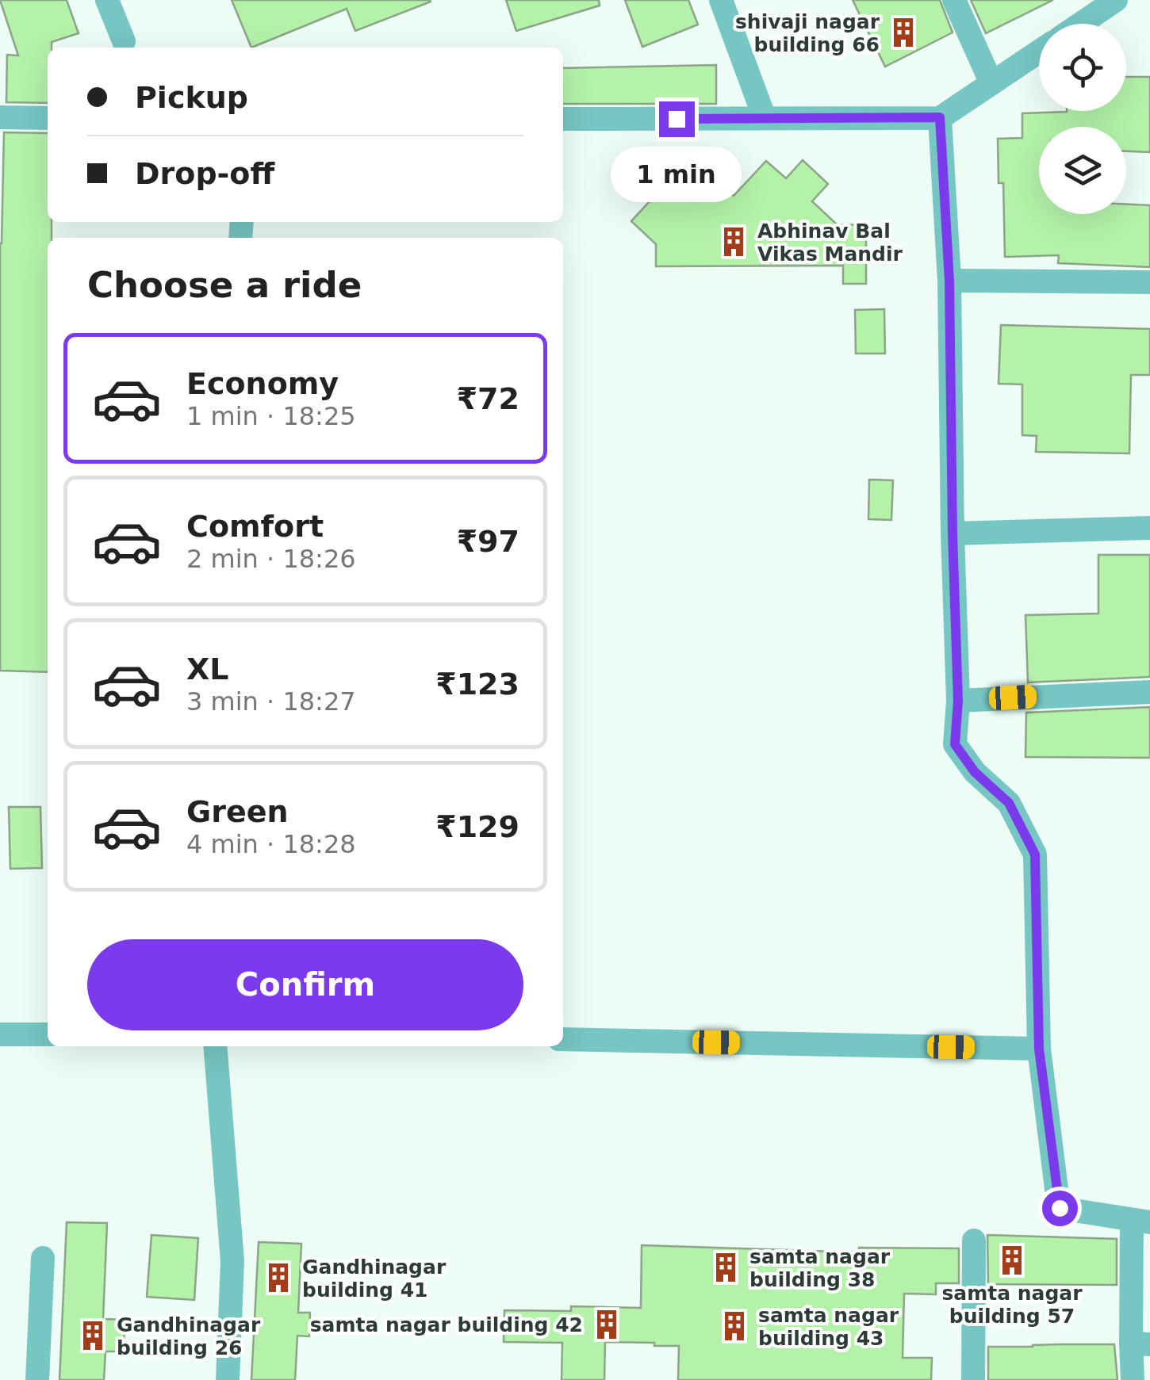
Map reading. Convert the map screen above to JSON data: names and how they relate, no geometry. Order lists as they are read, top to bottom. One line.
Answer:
{"places":{"building":["shivaji nagar building 66","Abhinav Bal Vikas Mandir","samta nagar building 57","samta nagar building 38","Gandhinagar building 41","samta nagar building 42","samta nagar building 43","Gandhinagar building 26"]},"page":{"banner":["Pickup","Drop-off"],"bubble":"1 min","heading":"Choose a ride","list":[{"name":"Economy","note":"1 min · 18:25","value":"₹72"},{"name":"Comfort","note":"2 min · 18:26","value":"₹97"},{"name":"XL","note":"3 min · 18:27","value":"₹123"},{"name":"Green","note":"4 min · 18:28","value":"₹129"}],"buttons":"Confirm"}}
